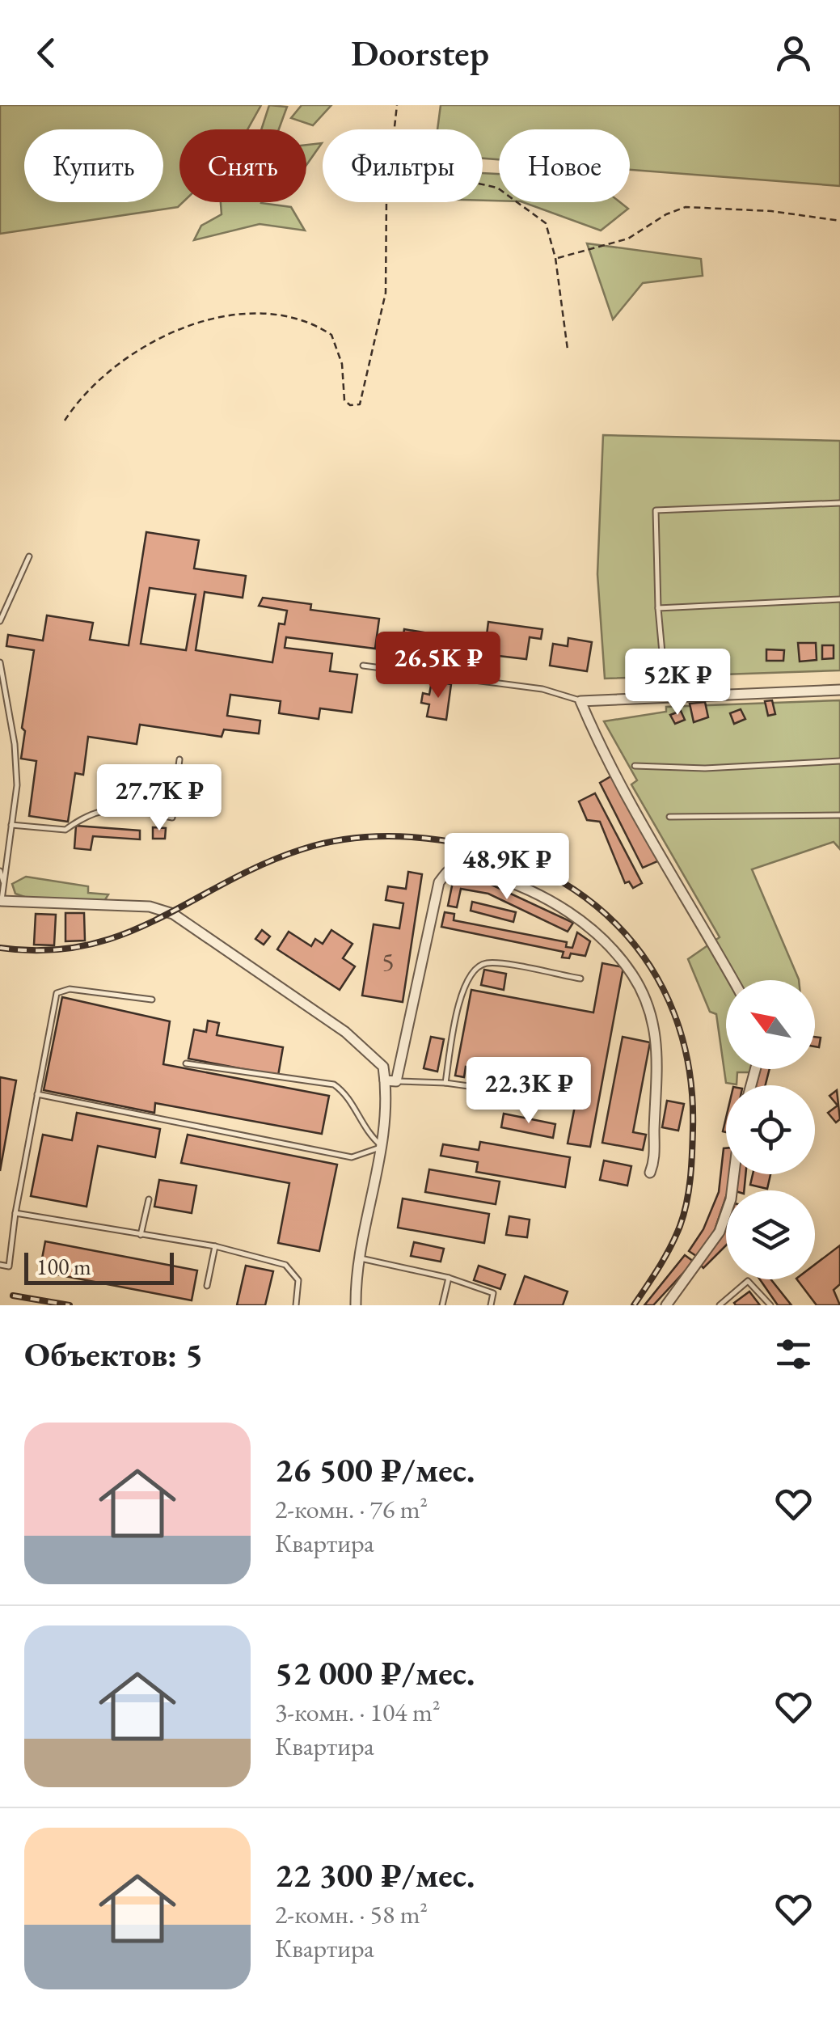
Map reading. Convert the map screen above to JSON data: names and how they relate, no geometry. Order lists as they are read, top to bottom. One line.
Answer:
{"house_numbers":["5"],"scale_bar":"100 m","north":"top left","page":{"header":"Doorstep","chip":["Купить","Снять","Фильтры","Новое"],"price":["26.5K ₽","52K ₽","27.7K ₽","48.9K ₽","22.3K ₽"],"scale":"100 m","heading":"Объектов: 5","list":[{"name":"26 500 ₽/мес.","note":"2-комн. · 76 m² · Квартира"},{"name":"52 000 ₽/мес.","note":"3-комн. · 104 m² · Квартира"},{"name":"22 300 ₽/мес.","note":"2-комн. · 58 m² · Квартира"}]}}
